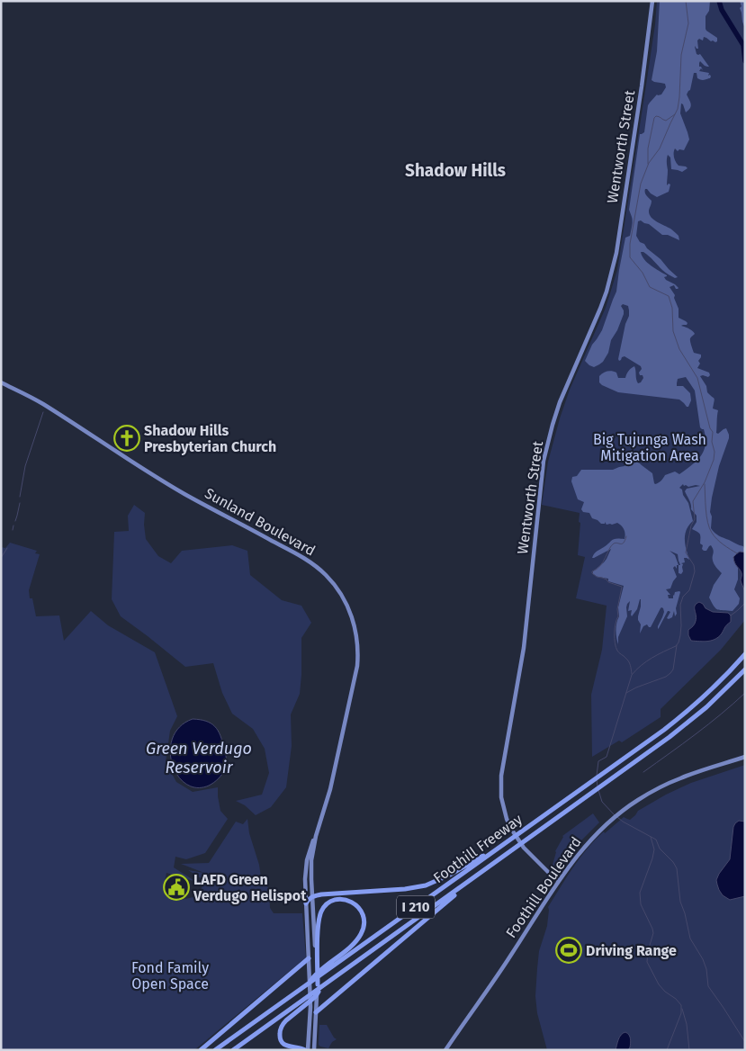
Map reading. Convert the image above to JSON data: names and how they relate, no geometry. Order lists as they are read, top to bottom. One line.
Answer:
{"streets":{"highway":["Foothill Freeway","I 210"],"main road":["Wentworth Street","Sunland Boulevard","Foothill Boulevard"]},"crossings":[["Wentworth Street","Foothill Boulevard"],["Sunland Boulevard","Foothill Freeway"]],"districts":["Shadow Hills"],"water":["Green Verdugo Reservoir"],"parks":["Big Tujunga Wash Mitigation Area","Fond Family Open Space"],"places":{"church":["Shadow Hills Presbyterian Church"],"public building":["LAFD Green Verdugo Helispot"],"sports":["Driving Range"]}}
